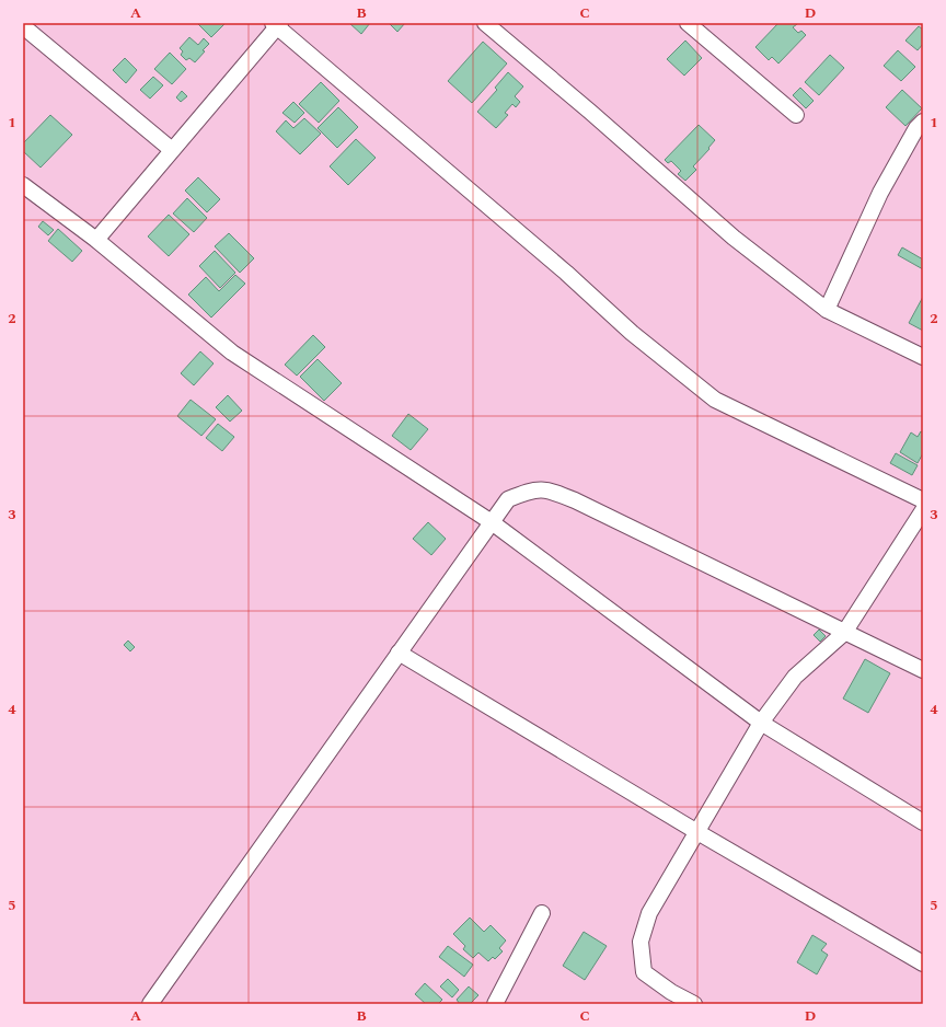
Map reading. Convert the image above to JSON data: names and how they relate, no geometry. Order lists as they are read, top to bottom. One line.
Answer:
{"grid":{"columns":["A","B","C","D"],"rows":["1","2","3","4","5"]}}
